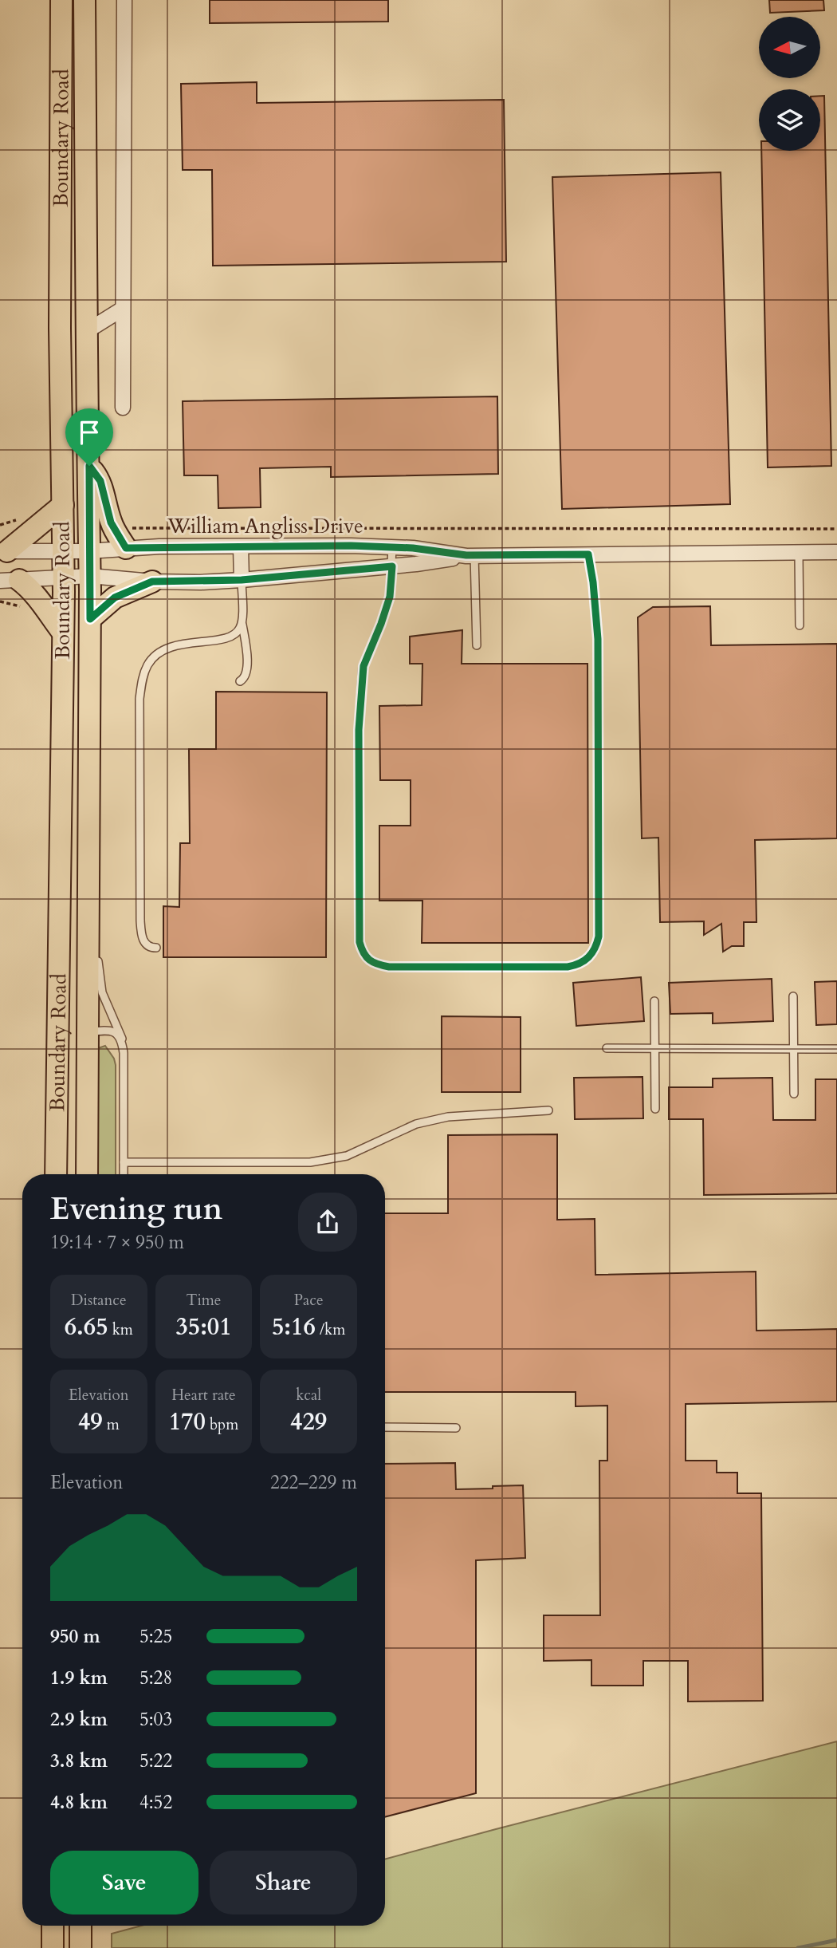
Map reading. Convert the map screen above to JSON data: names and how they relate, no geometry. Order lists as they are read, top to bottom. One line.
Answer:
{"streets":{"main road":["Boundary Road"],"street":["William Angliss Drive"]},"crossings":[["Boundary Road","William Angliss Drive"]],"north":"left","page":{"heading":["Evening run","19:14 · 7 × 950 m"],"stats":[["Distance","6.65 km"],["Time","35:01"],["Pace","5:16 /km"],["Elevation","49 m"],["Heart rate","170 bpm"],["kcal","429"]],"chart":["Elevation","222–229 m"],"list":[{"name":"950 m","note":"5:25"},{"name":"1.9 km","note":"5:28"},{"name":"2.9 km","note":"5:03"},{"name":"3.8 km","note":"5:22"},{"name":"4.8 km","note":"4:52"}],"buttons":["Save","Share"]}}
